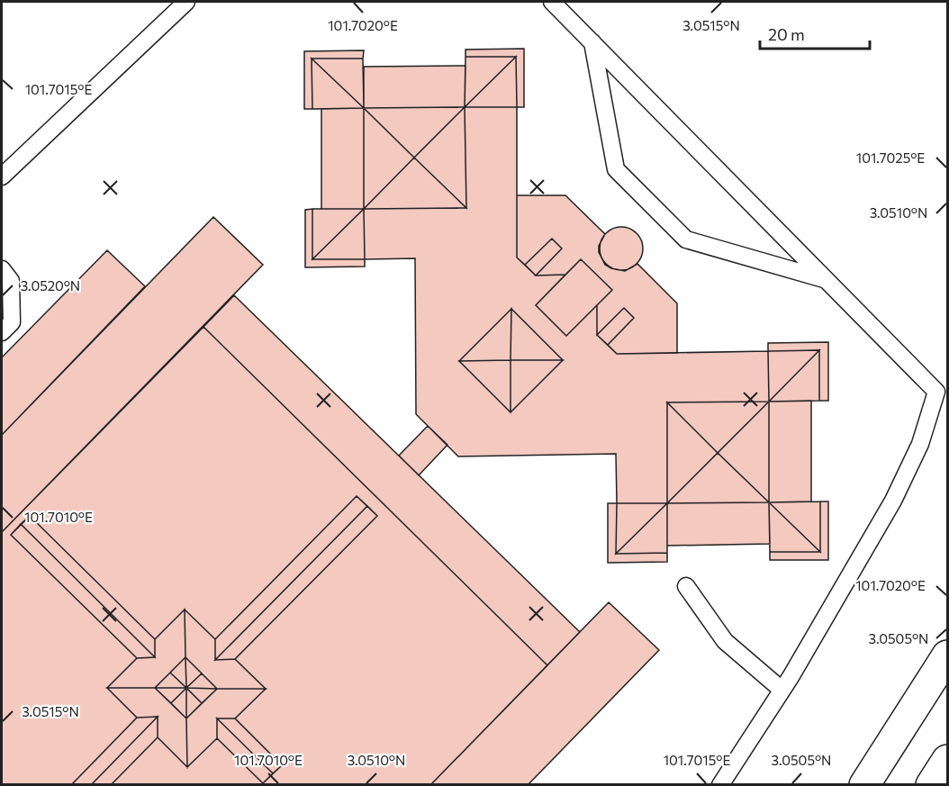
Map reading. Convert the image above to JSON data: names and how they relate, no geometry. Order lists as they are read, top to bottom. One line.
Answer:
{"scale_bar":"20 m","coordinates":["101.7020°E","3.0515°N","101.7015°E","101.7025°E","3.0510°N","3.0520°N","101.7010°E","3.0505°N"]}
